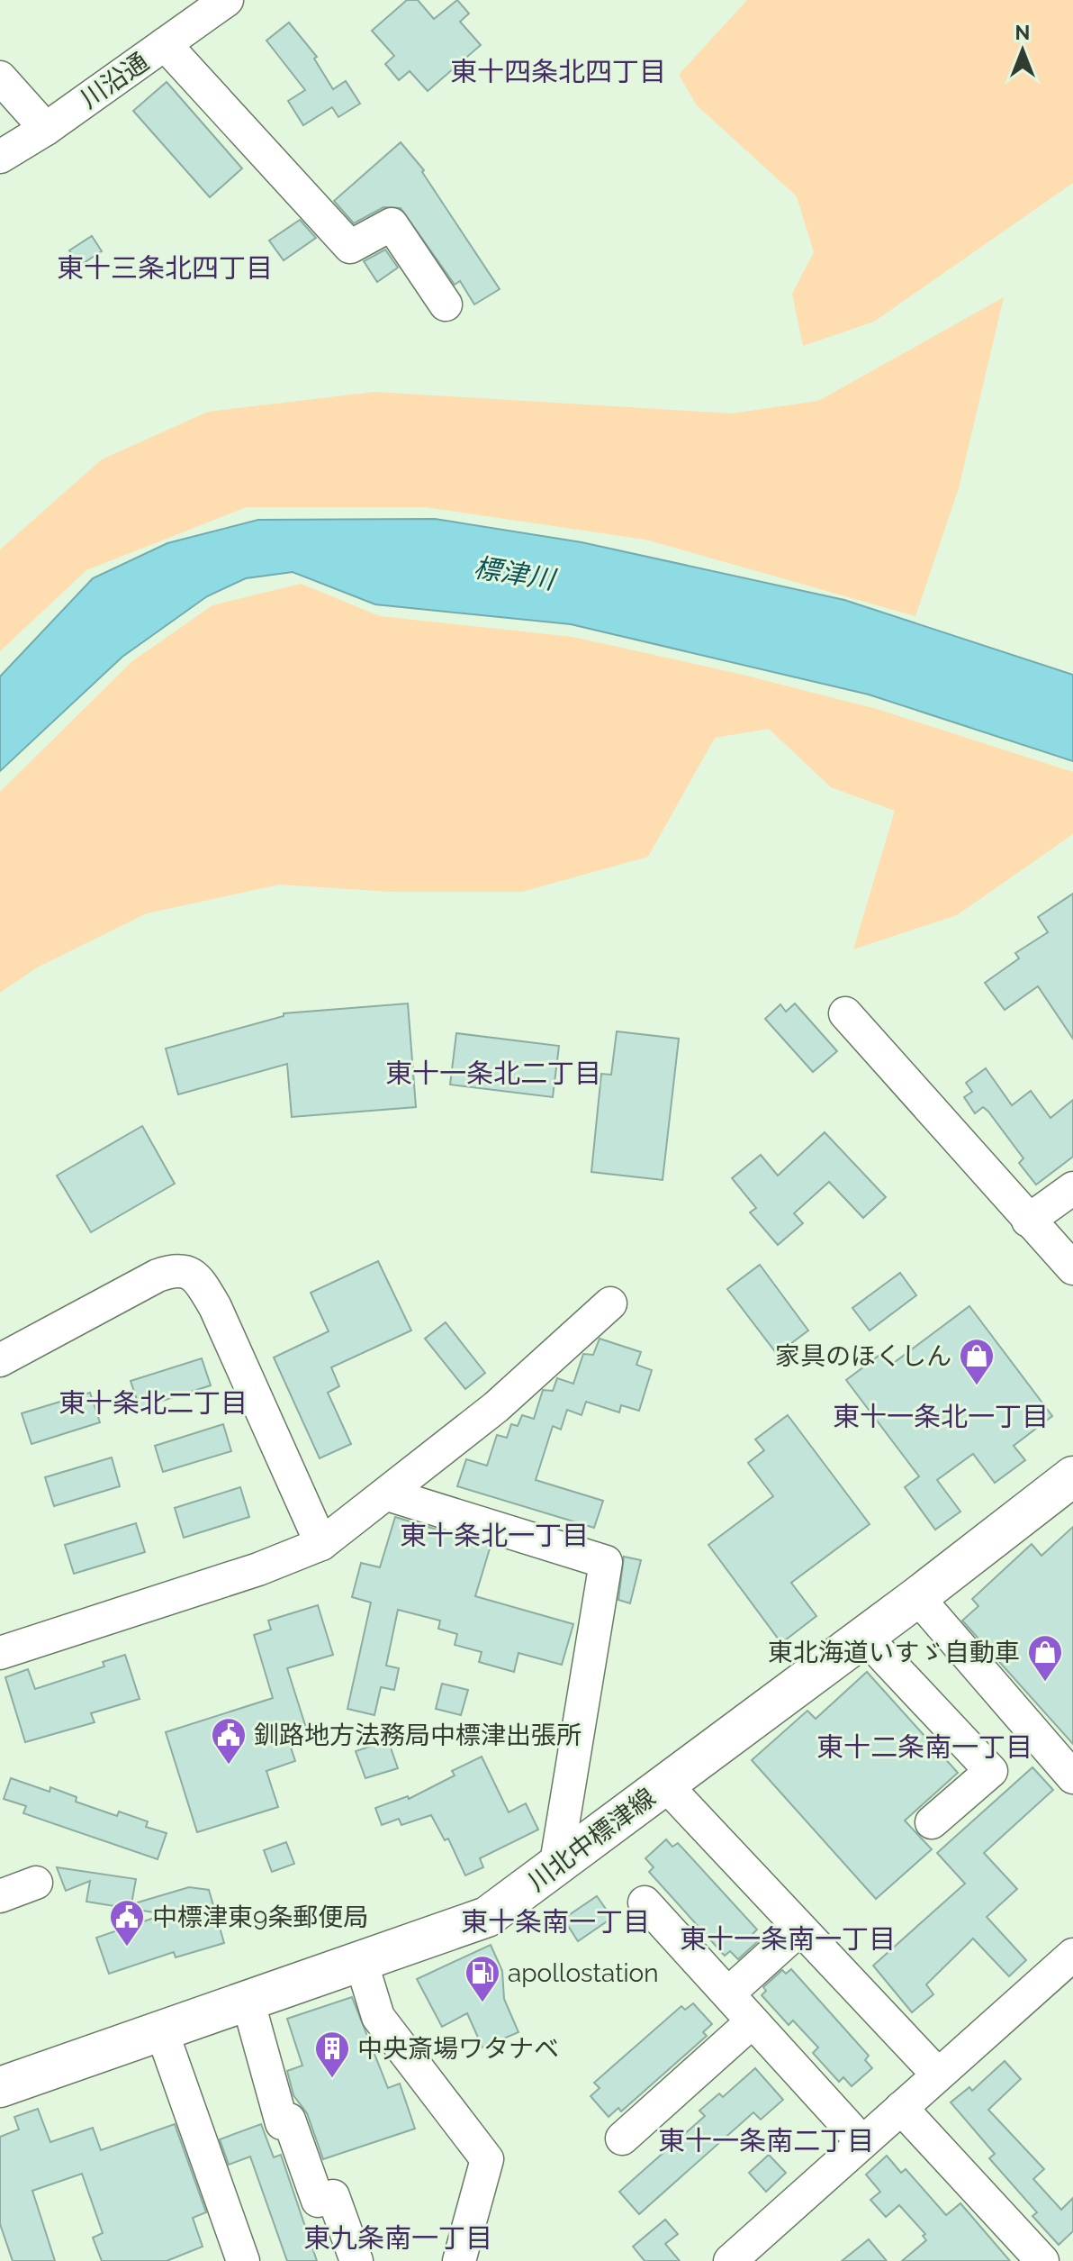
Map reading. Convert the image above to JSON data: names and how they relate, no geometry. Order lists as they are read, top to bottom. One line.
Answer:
{"streets":{"main road":["川北中標津線"],"street":["川沿通"]},"districts":["東十四条北四丁目","東十三条北四丁目","東十一条北二丁目","東十条北二丁目","東十一条北一丁目","東十条北一丁目","東十二条南一丁目","東十条南一丁目","東十一条南一丁目","東十一条南二丁目","東九条南一丁目"],"water":["標津川"],"places":{"shop":["家具のほくしん","東北海道いすゞ自動車"],"public building":["釧路地方法務局中標津出張所","中標津東9条郵便局"],"fuel station":["apollostation"],"building":["中央斎場ワタナベ"]},"north":"top"}
